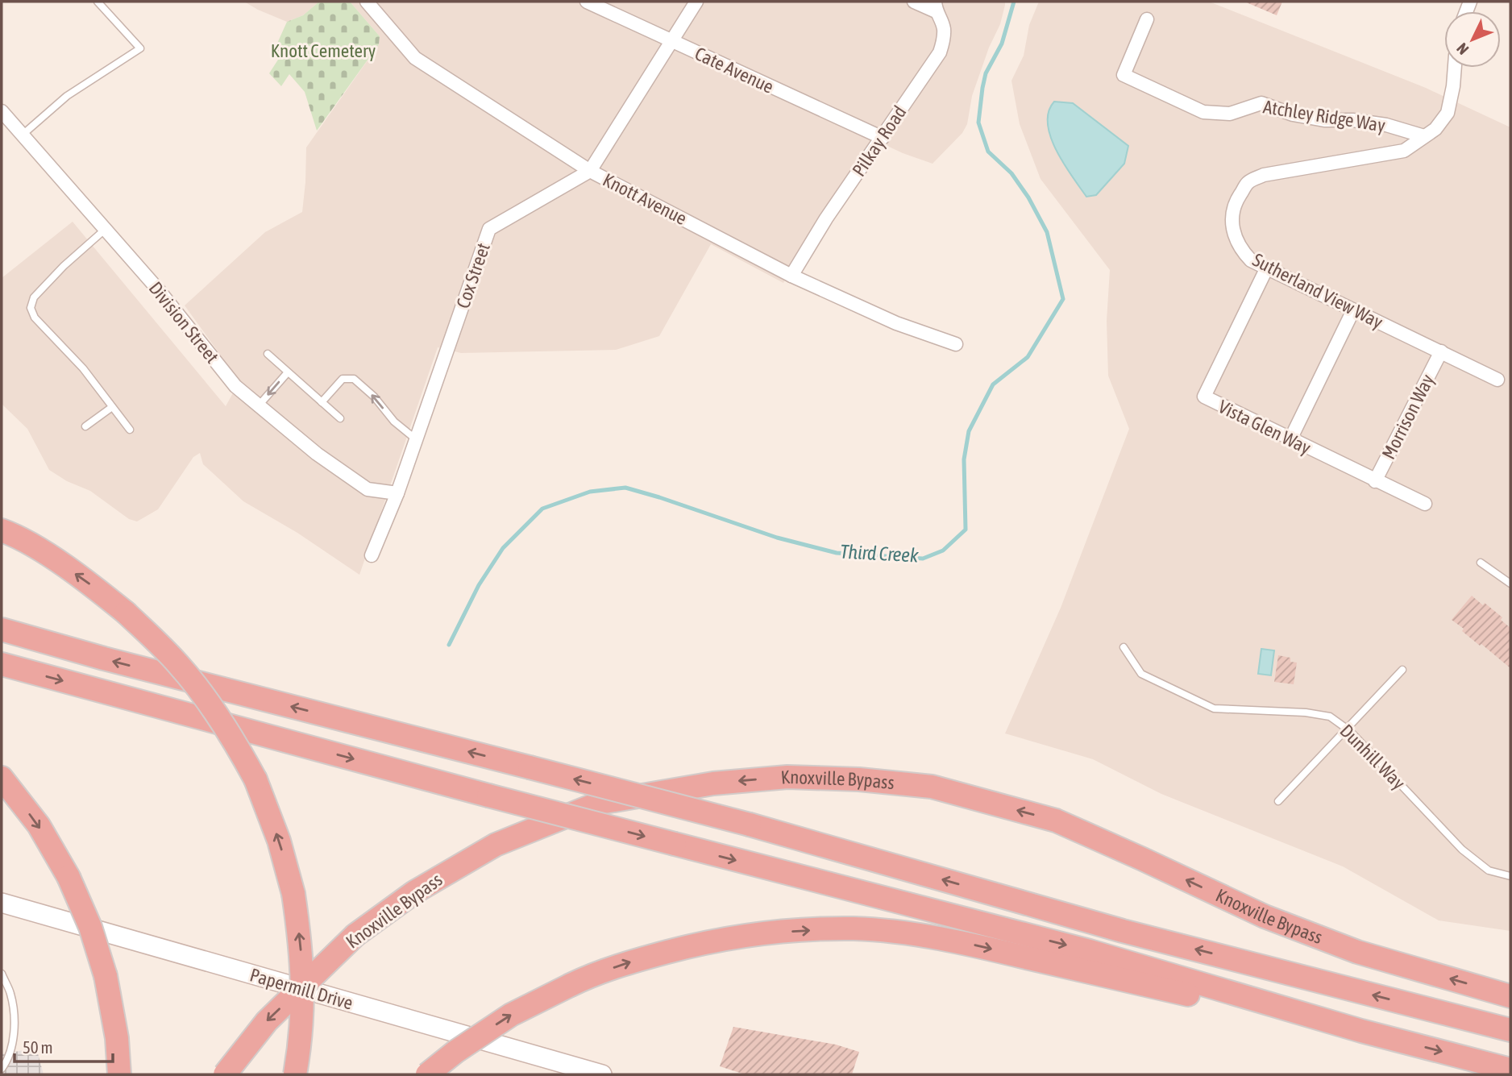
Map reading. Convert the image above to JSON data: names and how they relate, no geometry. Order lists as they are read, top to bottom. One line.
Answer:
{"streets":{"highway":["Knoxville Bypass"],"main road":["Papermill Drive"],"street":["Cate Avenue","Atchley Ridge Way","Pilkay Road","Knott Avenue","Cox Street","Sutherland View Way","Division Street","Morrison Way","Vista Glen Way"],"lane":["Dunhill Way"]},"crossings":[["Cate Avenue","Pilkay Road"],["Cate Avenue","Cox Street"],["Atchley Ridge Way","Sutherland View Way"],["Pilkay Road","Knott Avenue"],["Knott Avenue","Cox Street"],["Cox Street","Division Street"],["Sutherland View Way","Morrison Way"],["Sutherland View Way","Vista Glen Way"],["Morrison Way","Vista Glen Way"]],"water":["Third Creek"],"parks":["Knott Cemetery"],"scale_bar":"50 m","north":"bottom left"}
